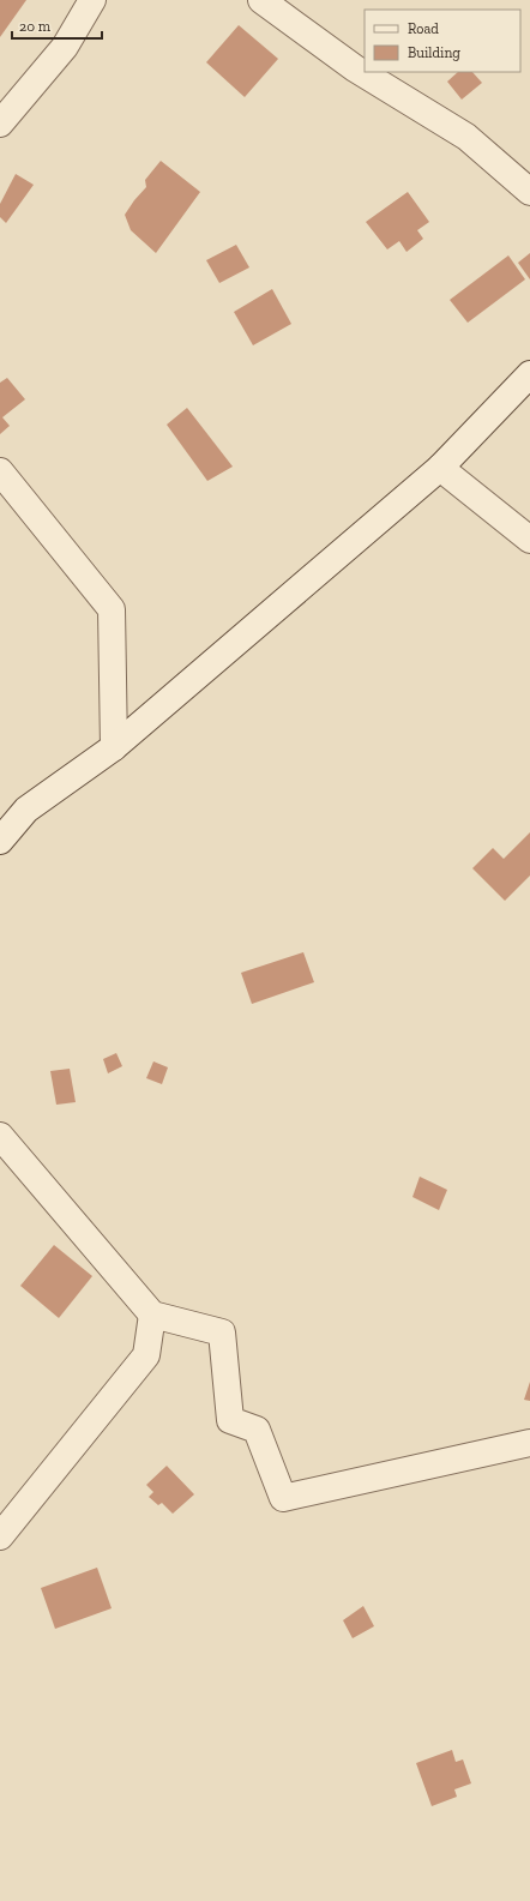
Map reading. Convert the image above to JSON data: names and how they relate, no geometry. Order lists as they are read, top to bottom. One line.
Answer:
{"legend":["Road","Building"],"scale_bar":"20 m"}
